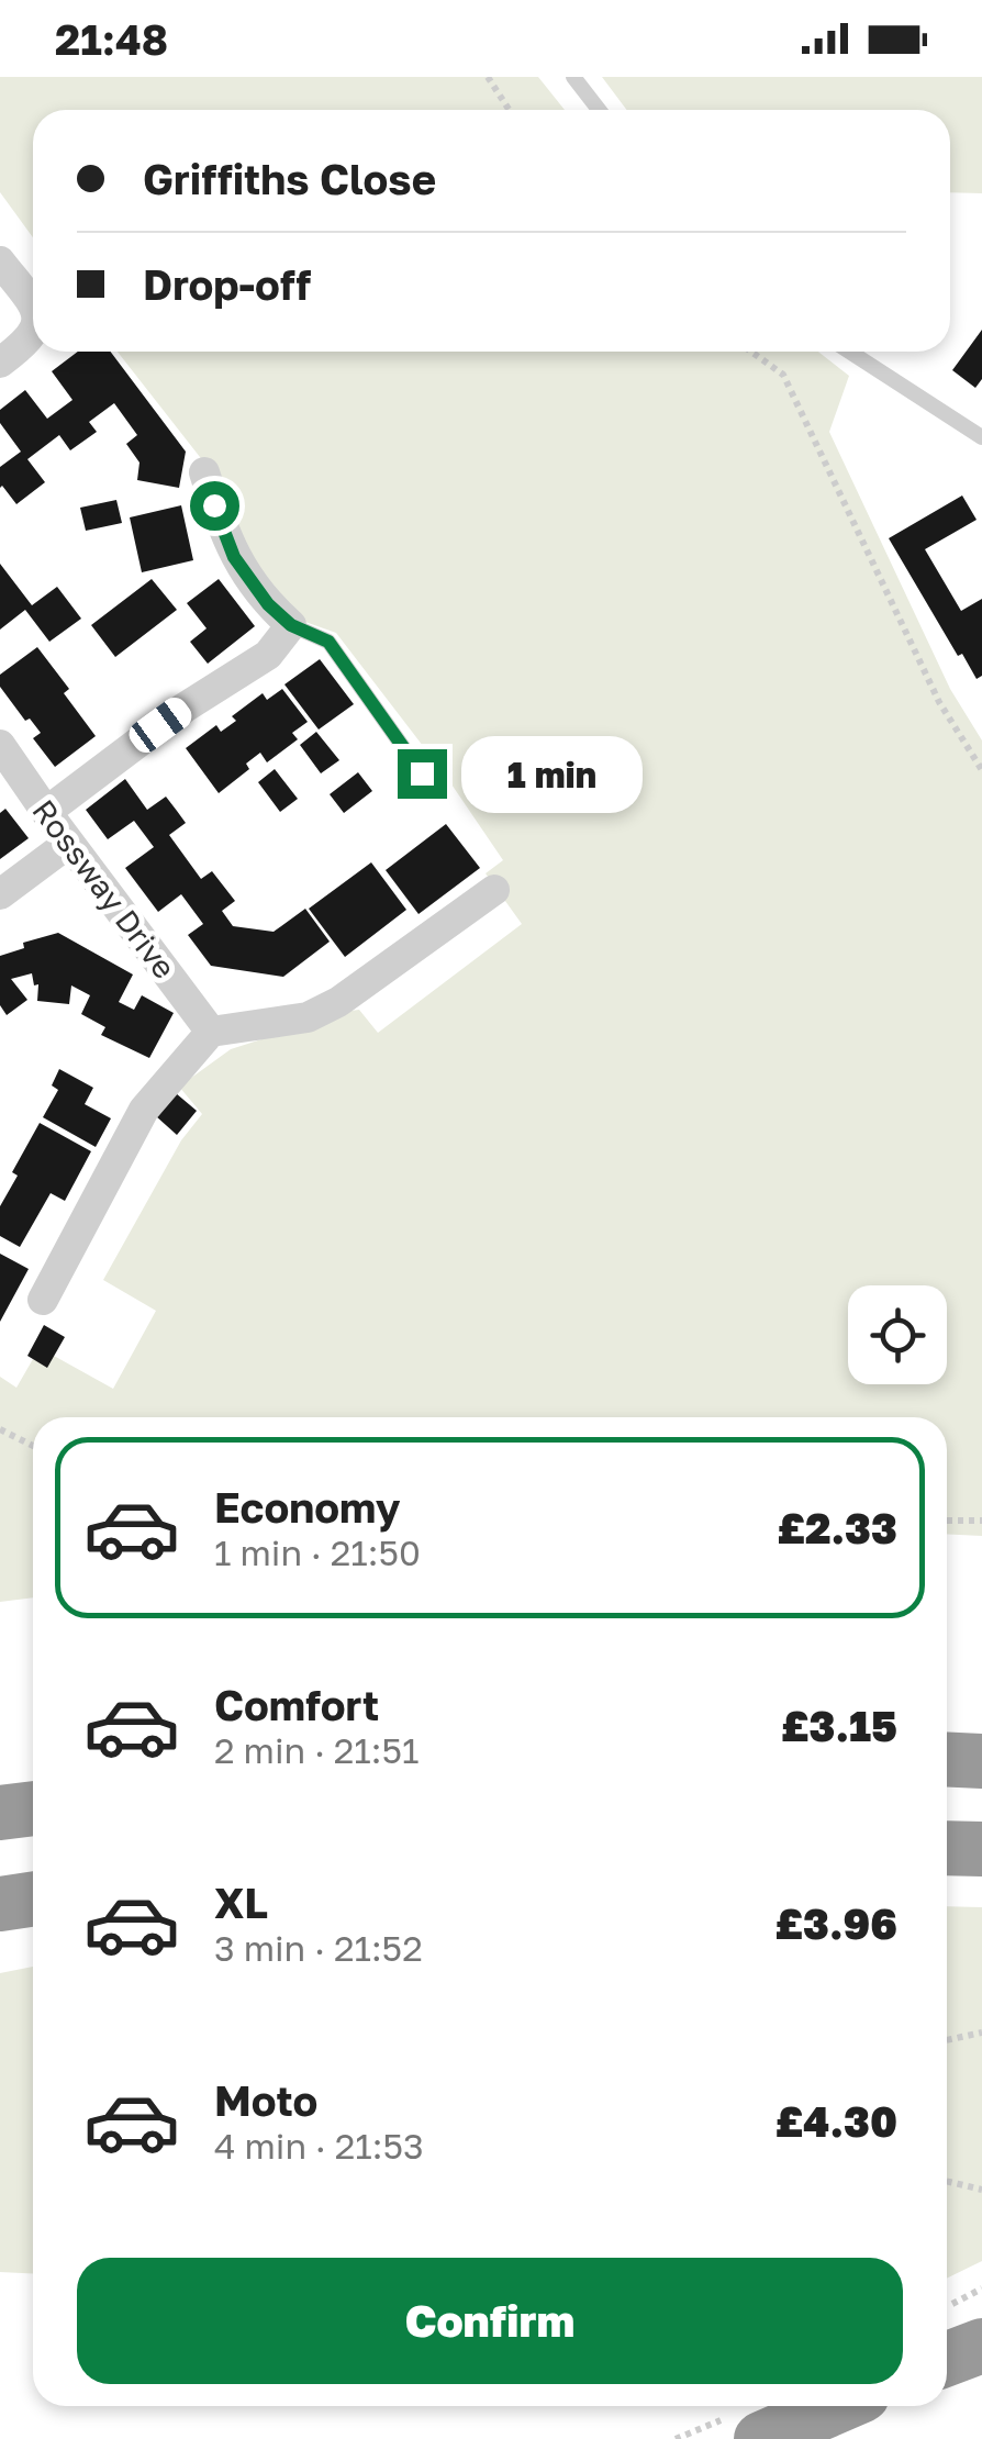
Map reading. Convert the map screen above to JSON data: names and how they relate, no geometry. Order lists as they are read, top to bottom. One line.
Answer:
{"streets":{"street":["Rossway Drive"]},"page":{"status":"21:48","banner":["Griffiths Close","Drop-off"],"bubble":"1 min","list":[{"name":"Economy","note":"1 min · 21:50","value":"£2.33"},{"name":"Comfort","note":"2 min · 21:51","value":"£3.15"},{"name":"XL","note":"3 min · 21:52","value":"£3.96"},{"name":"Moto","note":"4 min · 21:53","value":"£4.30"}],"buttons":"Confirm"}}
